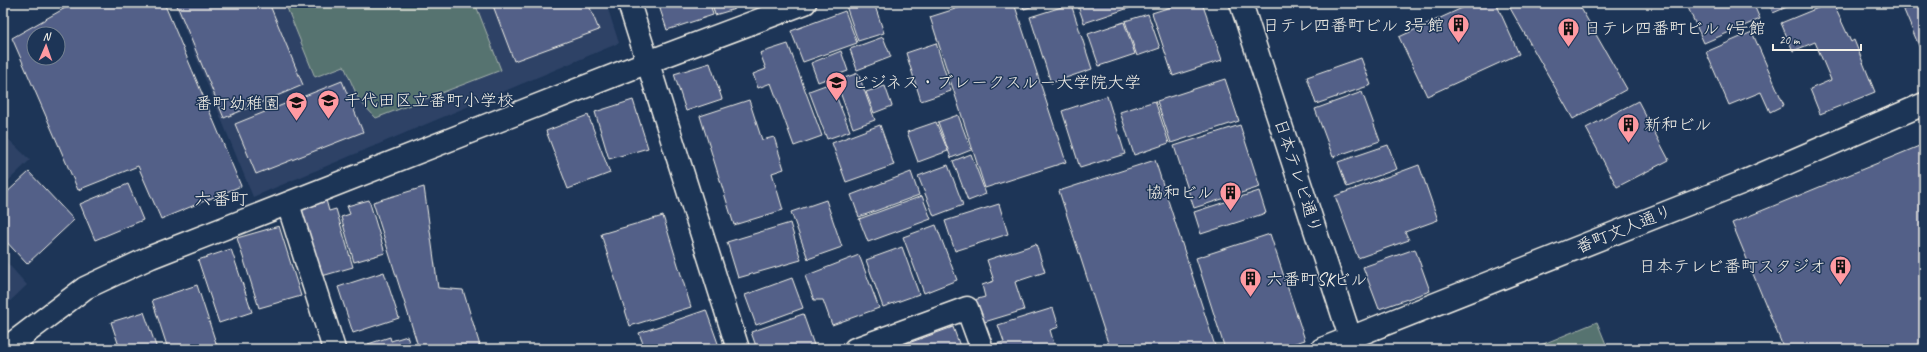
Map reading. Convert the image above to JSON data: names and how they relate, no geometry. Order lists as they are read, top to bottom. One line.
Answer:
{"streets":{"street":["日本テレビ通り","番町文人通り"]},"crossings":[["日本テレビ通り","番町文人通り"]],"districts":["六番町"],"places":{"building":["日テレ四番町ビル 3号館","日テレ四番町ビル 4号館","新和ビル","協和ビル","日本テレビ番町スタジオ","六番町SKビル"],"school or university":["ビジネス・ブレークスルー大学院大学","千代田区立番町小学校","番町幼稚園"]},"scale_bar":"20 m","north":"top"}
